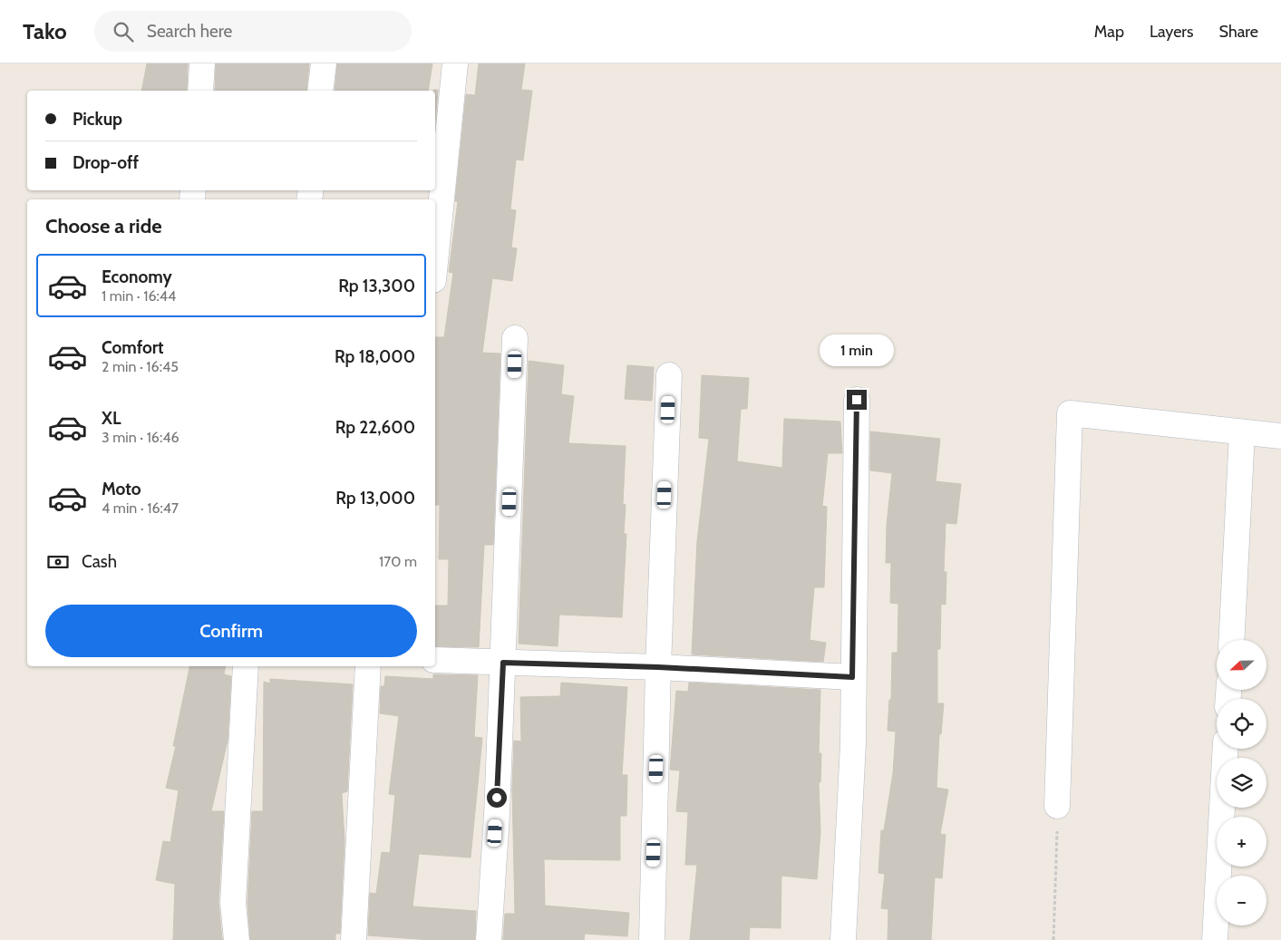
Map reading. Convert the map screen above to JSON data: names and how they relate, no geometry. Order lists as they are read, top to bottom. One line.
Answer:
{"north":"left","page":{"header":"Tako","search":"Search here","nav":["Map","Layers","Share"],"banner":["Pickup","Drop-off"],"heading":"Choose a ride","list":[{"name":"Economy","note":"1 min · 16:44","value":"Rp 13,300"},{"name":"Comfort","note":"2 min · 16:45","value":"Rp 18,000"},{"name":"XL","note":"3 min · 16:46","value":"Rp 22,600"},{"name":"Moto","note":"4 min · 16:47","value":"Rp 13,000"}],"bubble":"1 min","pay":["Cash","170 m"],"buttons":"Confirm","map_buttons":["+","−"]}}
